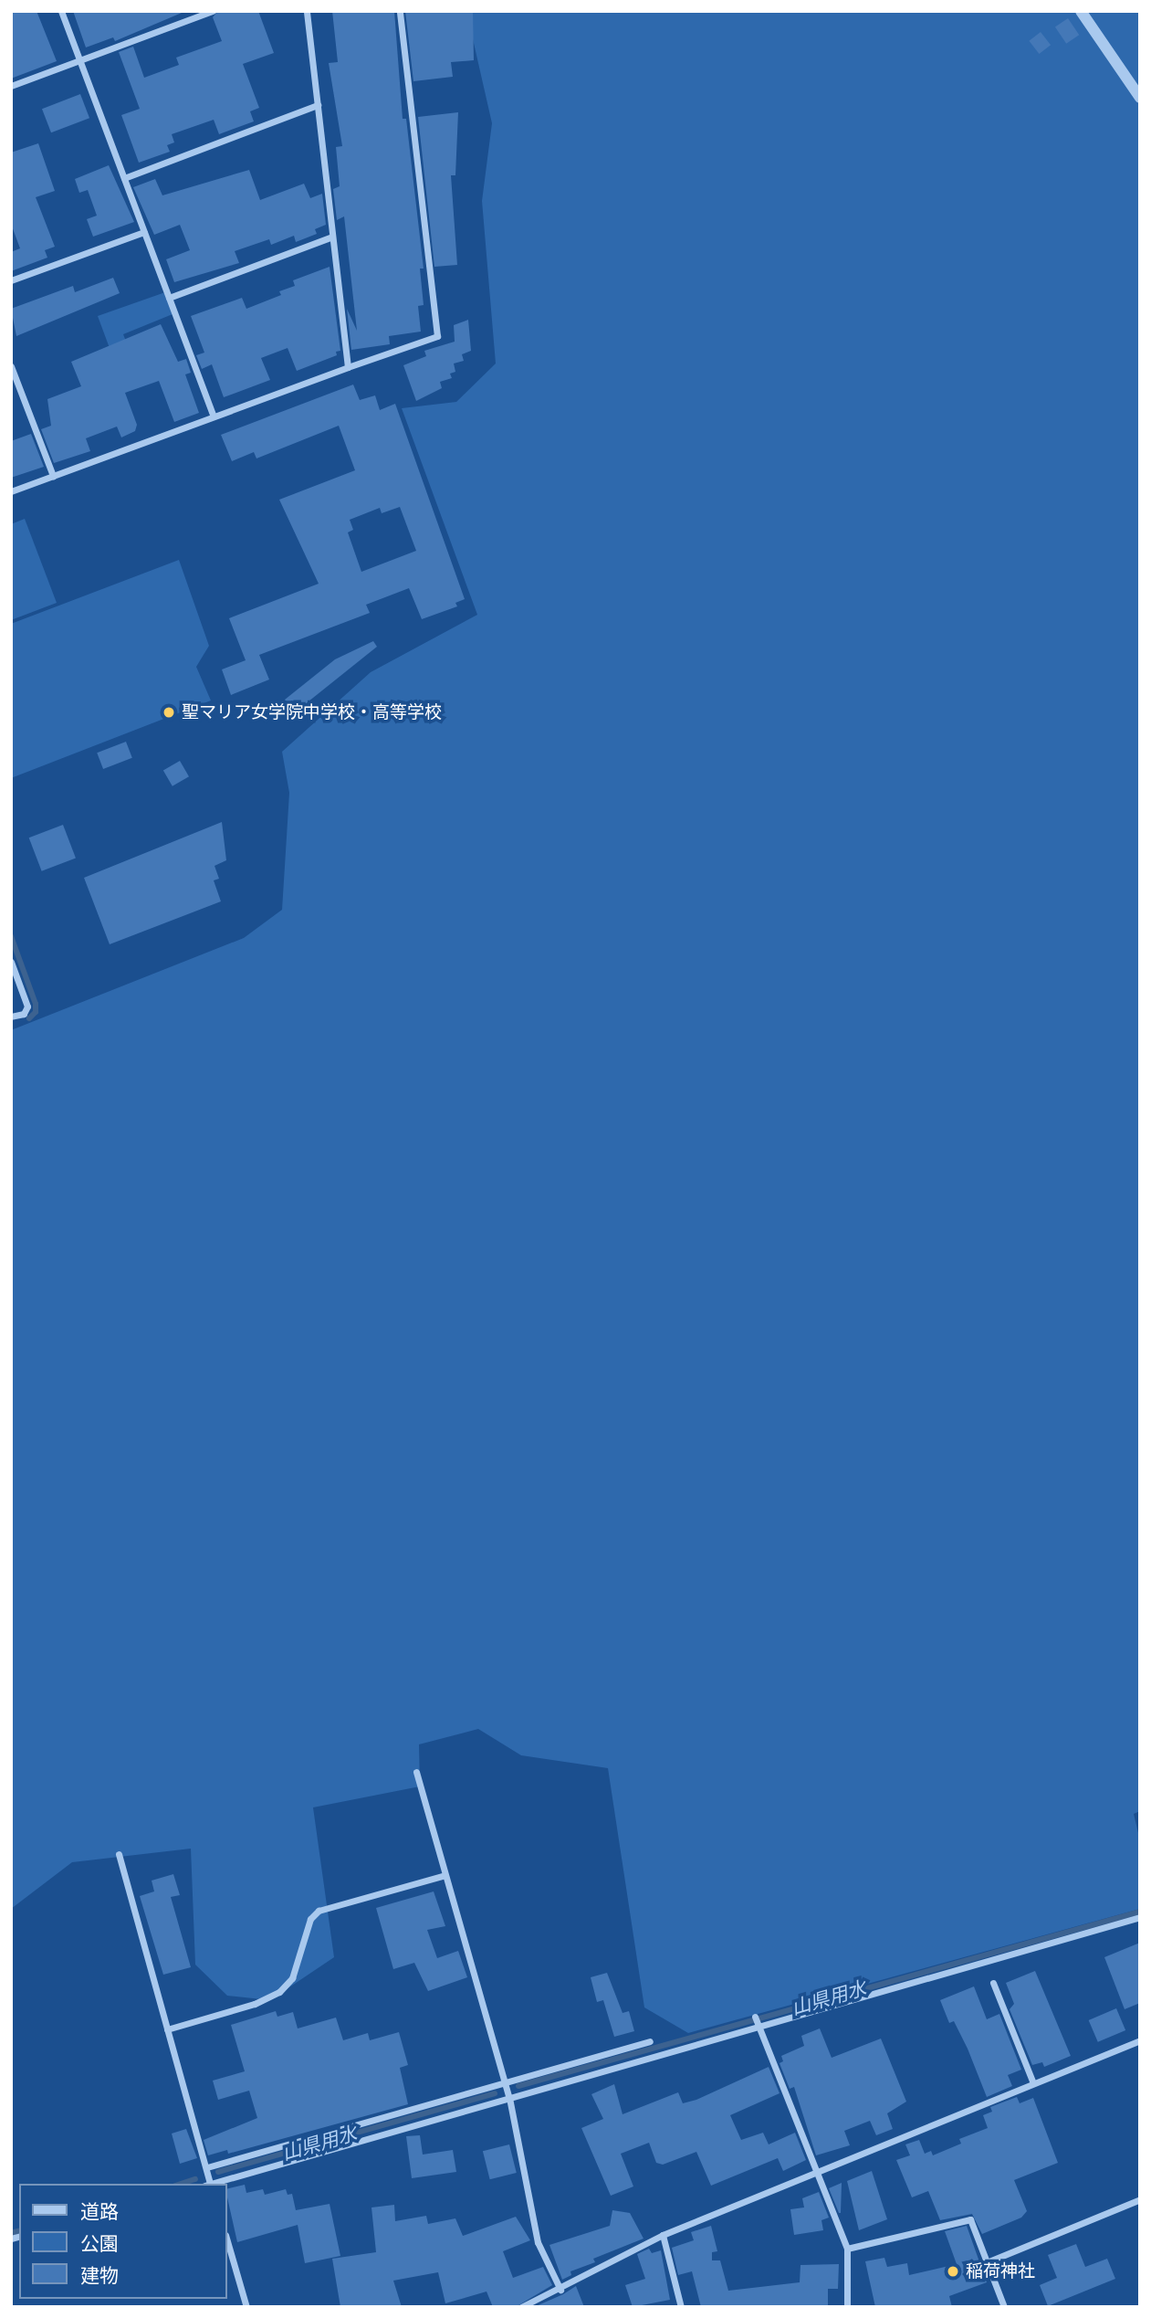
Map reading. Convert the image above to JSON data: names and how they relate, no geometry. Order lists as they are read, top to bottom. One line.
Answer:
{"water":["山県用水"],"places":["聖マリア女学院中学校・高等学校","稲荷神社"],"legend":["道路","公園","建物"]}
